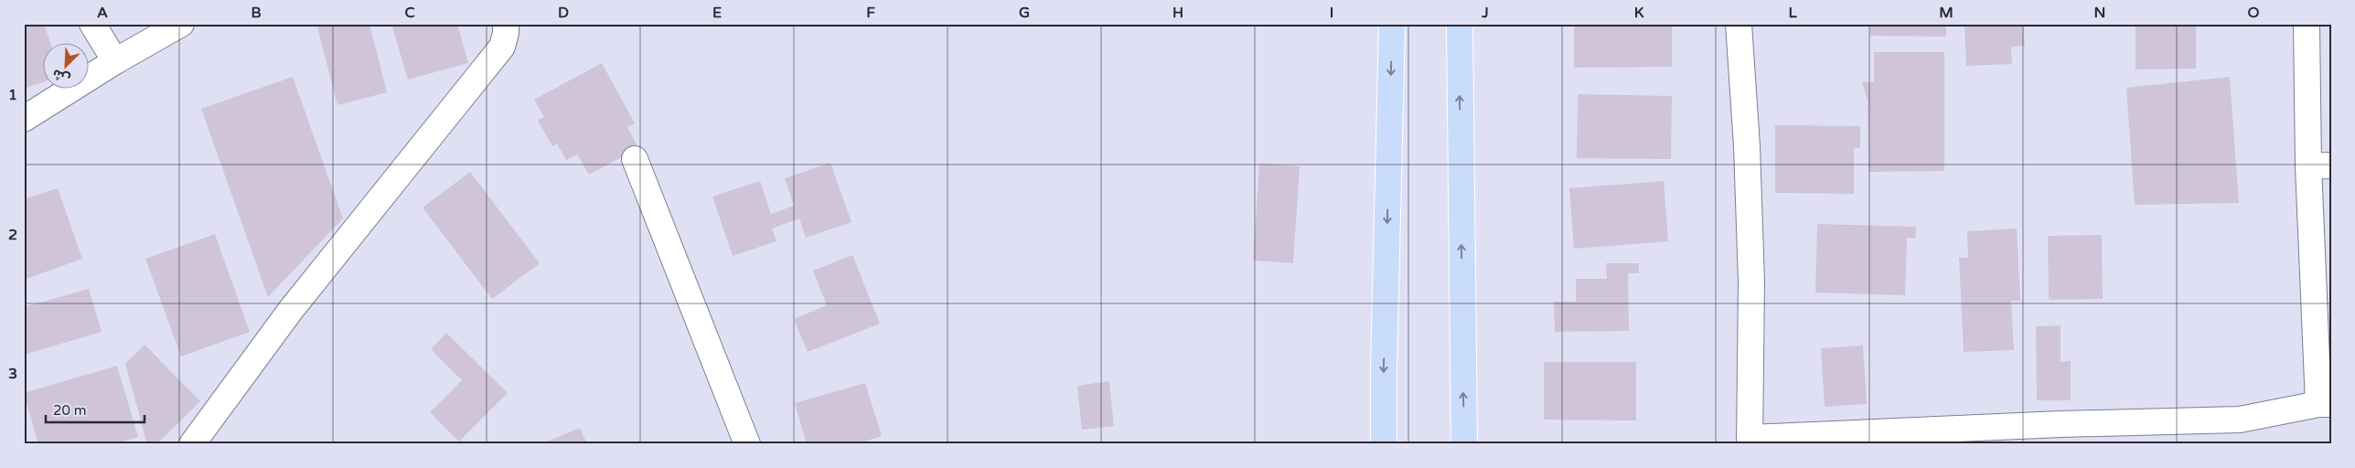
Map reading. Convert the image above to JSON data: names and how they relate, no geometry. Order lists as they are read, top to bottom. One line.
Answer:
{"scale_bar":"20 m","north":"bottom left","grid":{"columns":["A","B","C","D","E","F","G","H","I","J","K","L","M","N","O"],"rows":["1","2","3"]}}
